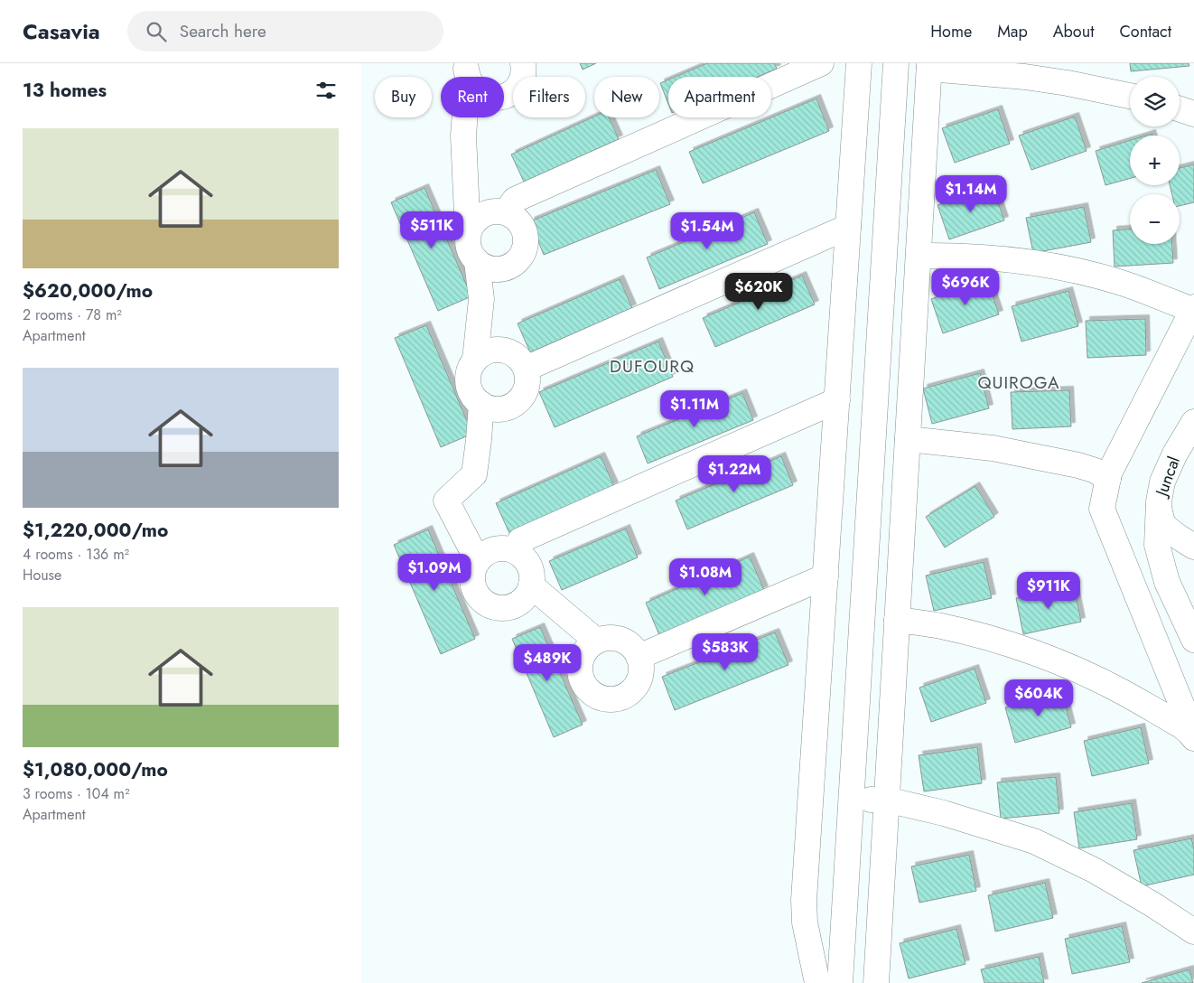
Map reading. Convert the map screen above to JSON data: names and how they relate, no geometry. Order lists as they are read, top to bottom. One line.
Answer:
{"streets":{"street":["Juncal"]},"districts":["DUFOURQ","QUIROGA"],"page":{"header":"Casavia","search":"Search here","nav":["Home","Map","About","Contact"],"heading":"13 homes","map_buttons":["+","−"],"chip":["Buy","Rent","Filters","New","Apartment"],"list":[{"name":"$620,000/mo","note":"2 rooms · 78 m² · Apartment"},{"name":"$1,220,000/mo","note":"4 rooms · 136 m² · House"},{"name":"$1,080,000/mo","note":"3 rooms · 104 m² · Apartment"}],"price":["$1.14M","$511K","$1.54M","$696K","$620K","$1.11M","$1.22M","$1.09M","$1.08M","$911K","$583K","$489K","$604K"]}}
